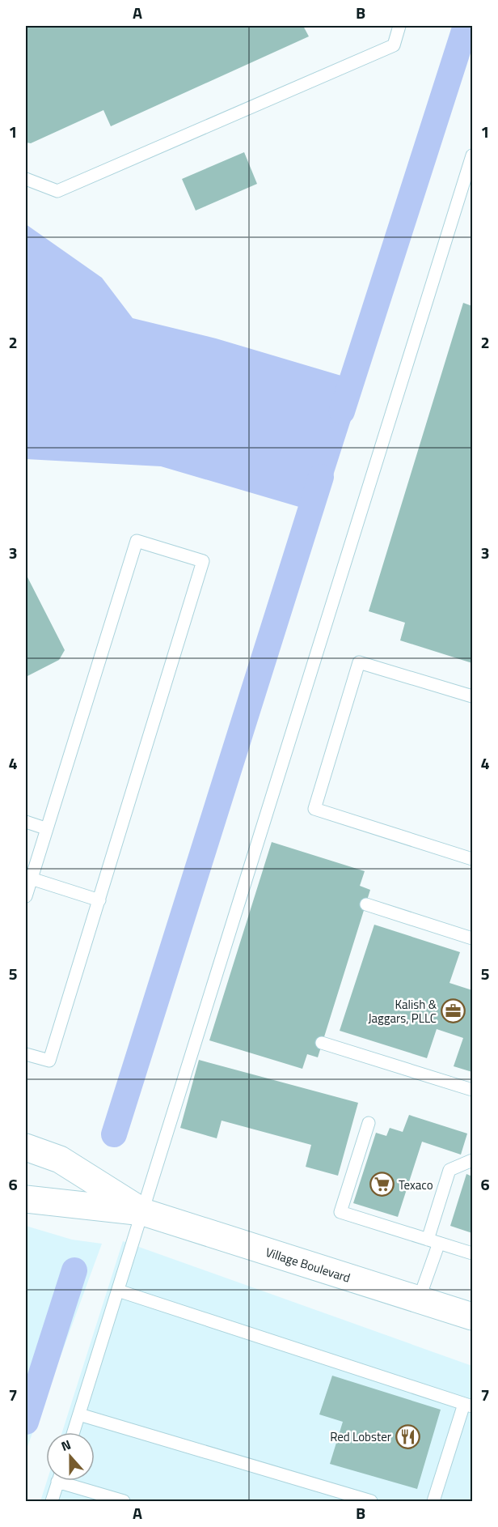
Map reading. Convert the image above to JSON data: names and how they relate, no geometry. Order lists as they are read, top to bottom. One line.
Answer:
{"streets":{"street":["Village Boulevard"]},"places":{"office":["Kalish & Jaggars, PLLC"],"supermarket":["Texaco"],"restaurant":["Red Lobster"]},"north":"top","grid":{"columns":["A","B"],"rows":["1","2","3","4","5","6","7"]}}
